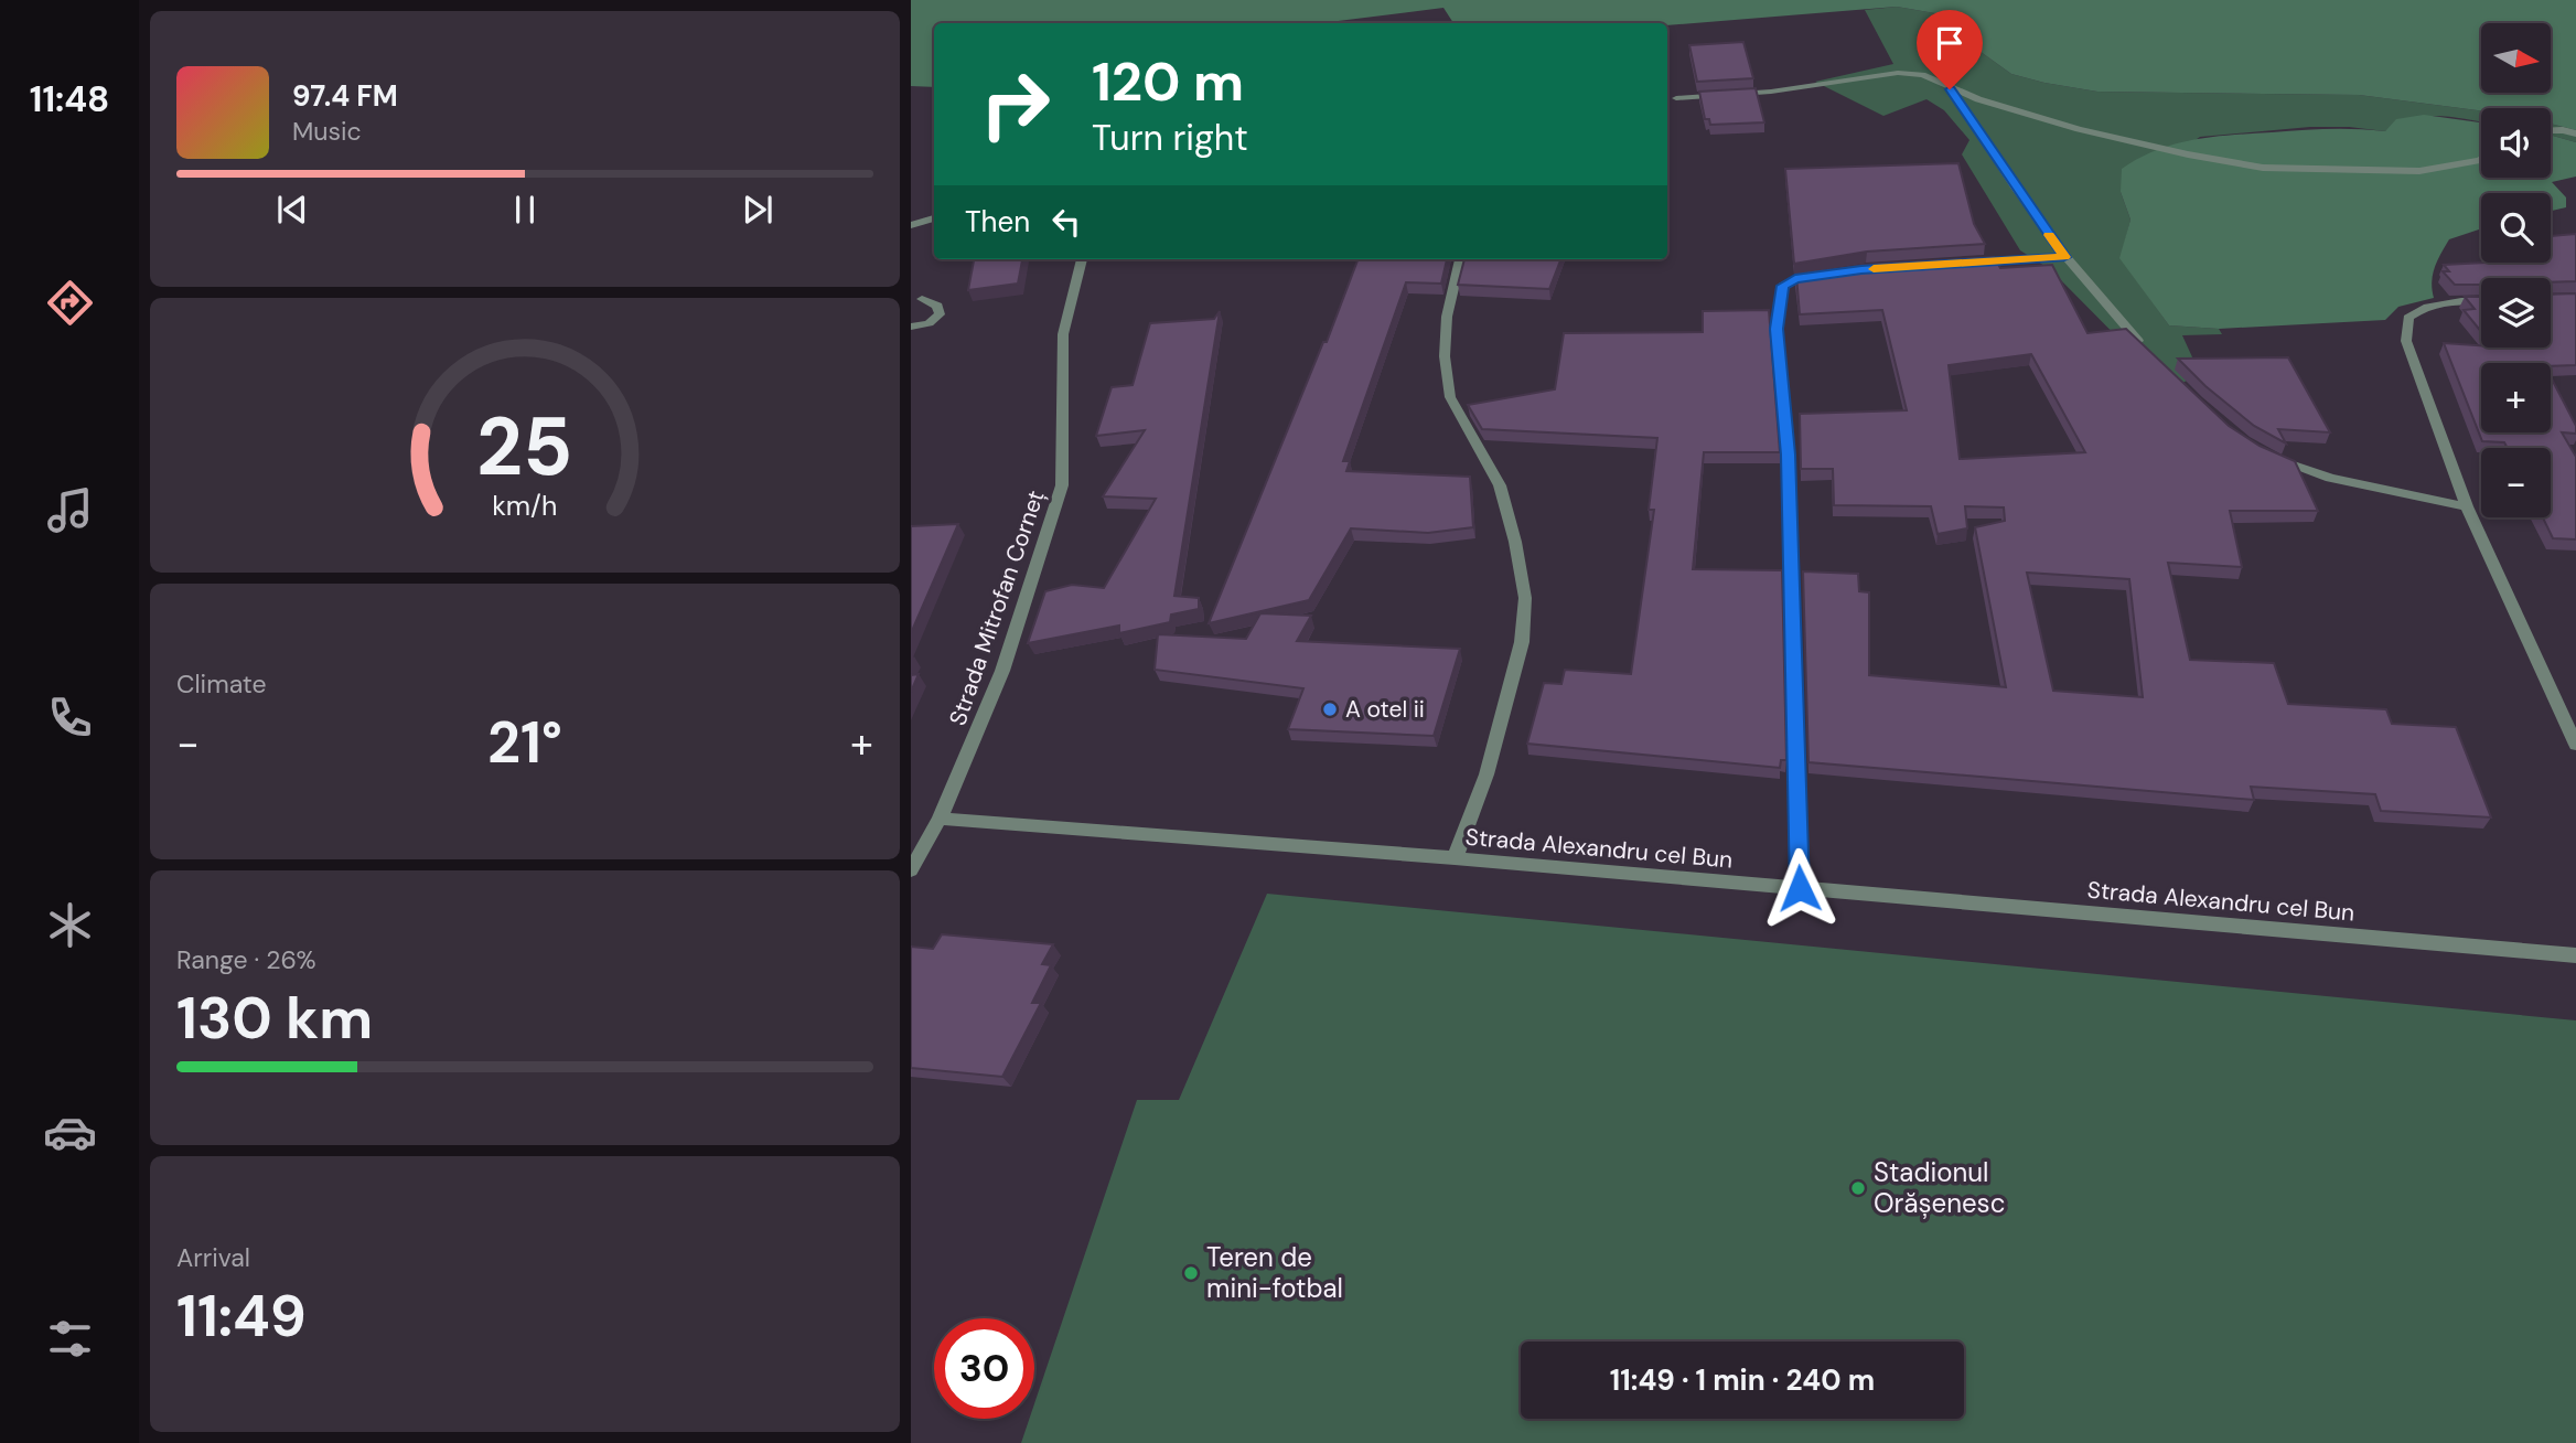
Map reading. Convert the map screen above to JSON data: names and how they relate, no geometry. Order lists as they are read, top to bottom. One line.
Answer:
{"streets":{"street":["Strada Mitrofan Corneț","Strada Alexandru cel Bun"]},"crossings":[["Strada Mitrofan Corneț","Strada Alexandru cel Bun"]],"places":["A otel ii","Stadionul Orășenesc","Teren de mini-fotbal"],"north":"right","page":{"tabs":"11:48","map_buttons":["+","−"],"turn":["120 m","Turn right"],"song":["97.4 FM","Music"],"then":"Then","tile":["Climate",["Range · 26%","130 km"],["Arrival","11:49"]],"heat":["−","21°","+"],"limit":"30","trip":"11:49 · 1 min · 240 m","gauge":["25","km/h"]}}
